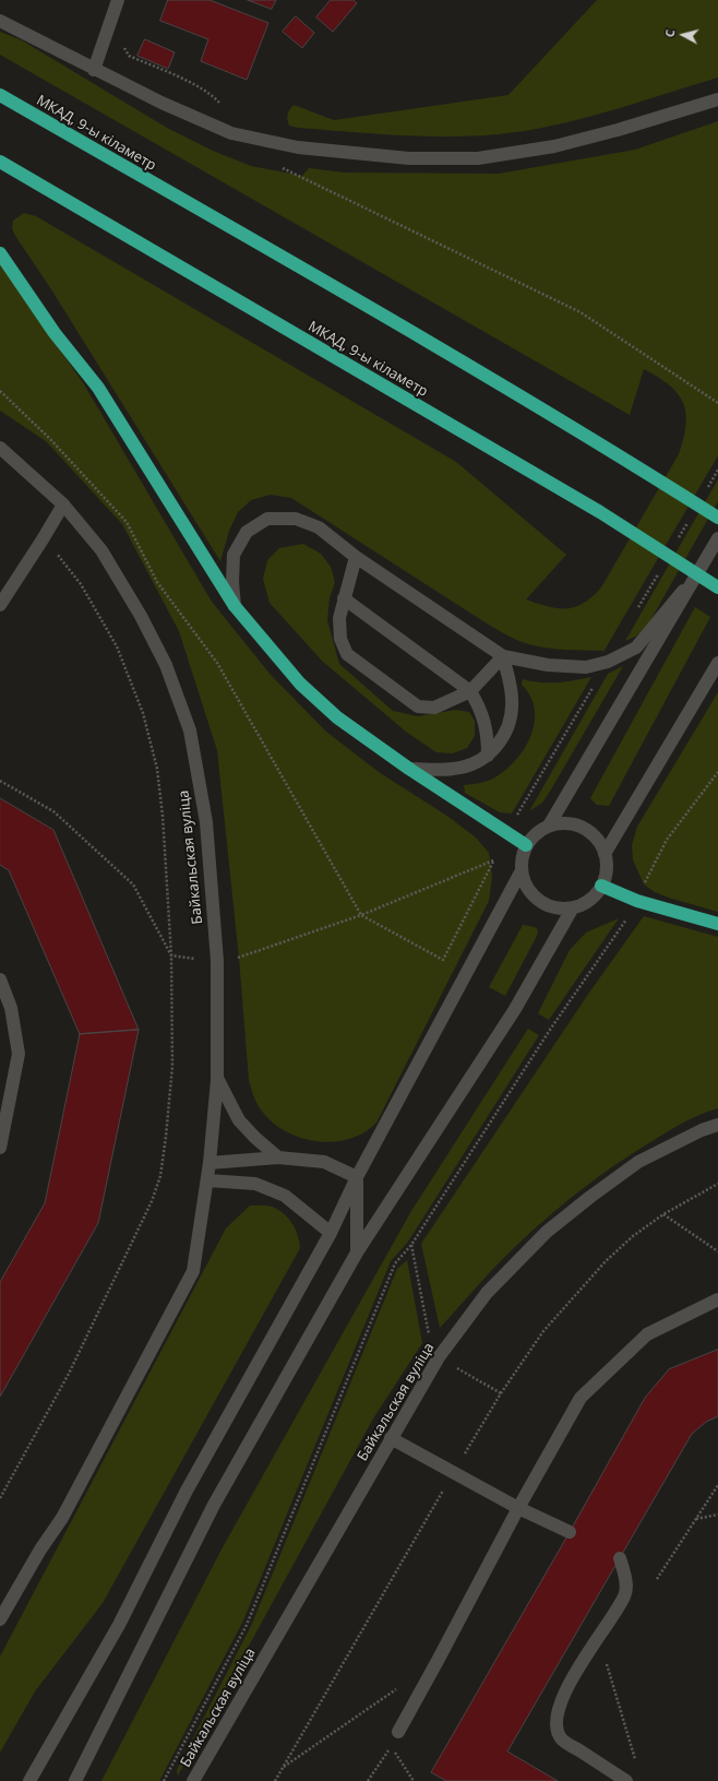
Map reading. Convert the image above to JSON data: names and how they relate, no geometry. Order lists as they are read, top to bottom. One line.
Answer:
{"streets":{"highway":["МКАД, 9-ы кіламетр"],"street":["Байкальская вуліца"]},"north":"left"}
